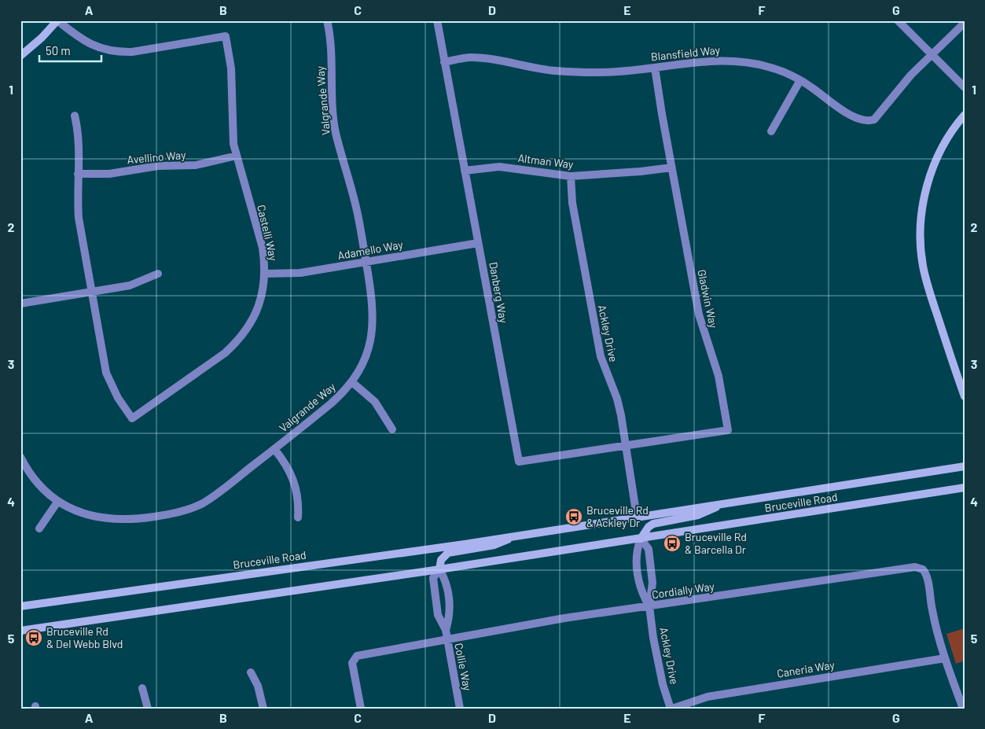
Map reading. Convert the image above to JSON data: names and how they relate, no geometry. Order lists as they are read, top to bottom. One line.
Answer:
{"streets":{"main road":["Bruceville Road"],"street":["Blansfield Way","Valgrande Way","Avellino Way","Altman Way","Castelli Way","Adamello Way","Danberg Way","Gladwin Way","Ackley Drive","Cordially Way","Collie Way","Caneria Way"]},"crossings":[["Blansfield Way","Danberg Way"],["Blansfield Way","Gladwin Way"],["Valgrande Way","Adamello Way"],["Avellino Way","Castelli Way"],["Altman Way","Danberg Way"],["Altman Way","Gladwin Way"],["Altman Way","Ackley Drive"],["Castelli Way","Adamello Way"],["Adamello Way","Danberg Way"],["Danberg Way","Gladwin Way"],["Danberg Way","Ackley Drive"],["Gladwin Way","Ackley Drive"],["Ackley Drive","Bruceville Road"],["Ackley Drive","Cordially Way"],["Ackley Drive","Caneria Way"],["Bruceville Road","Collie Way"],["Cordially Way","Collie Way"],["Cordially Way","Caneria Way"]],"places":{"bus stop":["Bruceville Rd & Ackley Dr","Bruceville Rd & Barcella Dr","Bruceville Rd & Del Webb Blvd"]},"scale_bar":"50 m","grid":{"columns":["A","B","C","D","E","F","G"],"rows":["1","2","3","4","5"]}}
